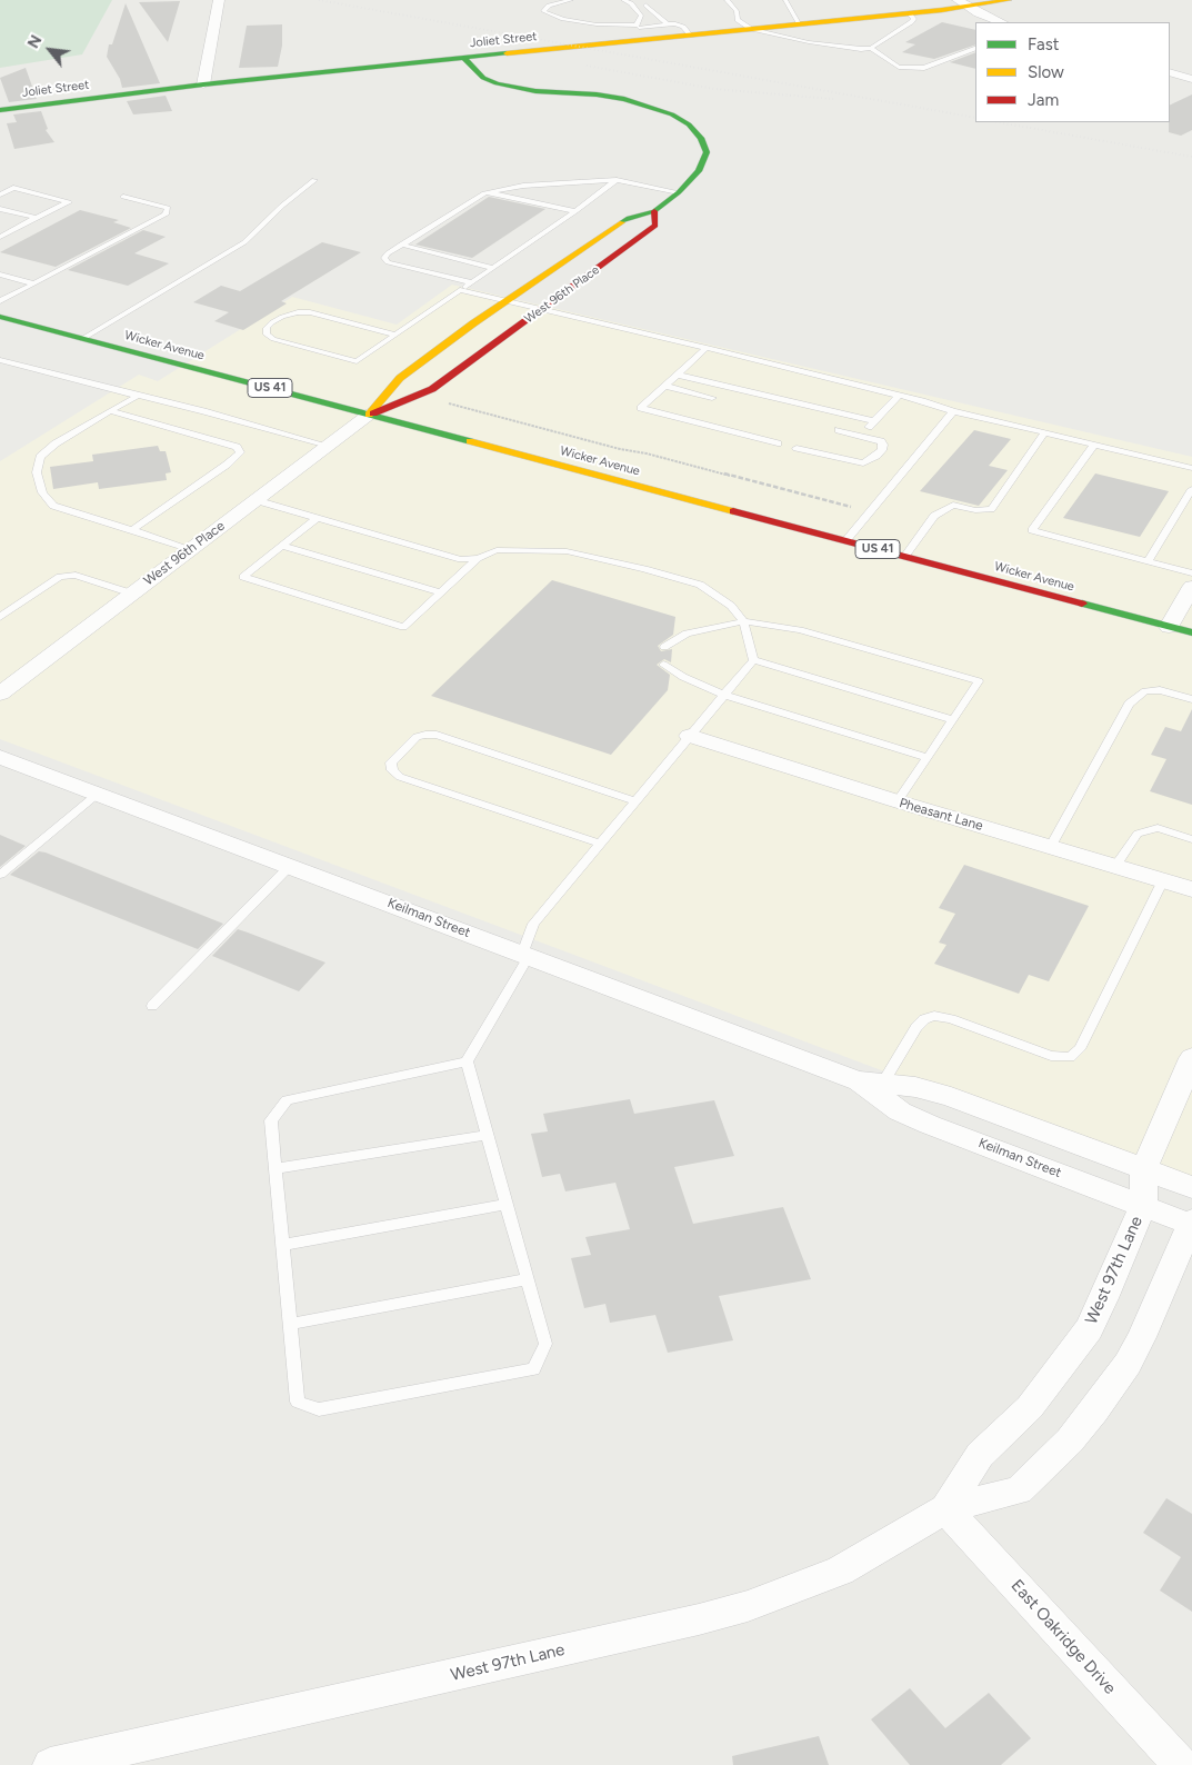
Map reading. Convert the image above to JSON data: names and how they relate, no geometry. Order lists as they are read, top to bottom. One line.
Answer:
{"streets":{"main road":["Joliet Street","West 96th Place","Wicker Avenue","US 41"],"street":["Pheasant Lane","Keilman Street","West 97th Lane","East Oakridge Drive"]},"crossings":[["Joliet Street","West 96th Place"],["West 96th Place","Wicker Avenue"],["Keilman Street","West 97th Lane"],["West 97th Lane","East Oakridge Drive"]],"legend":["Fast","Slow","Jam"],"north":"top left"}
